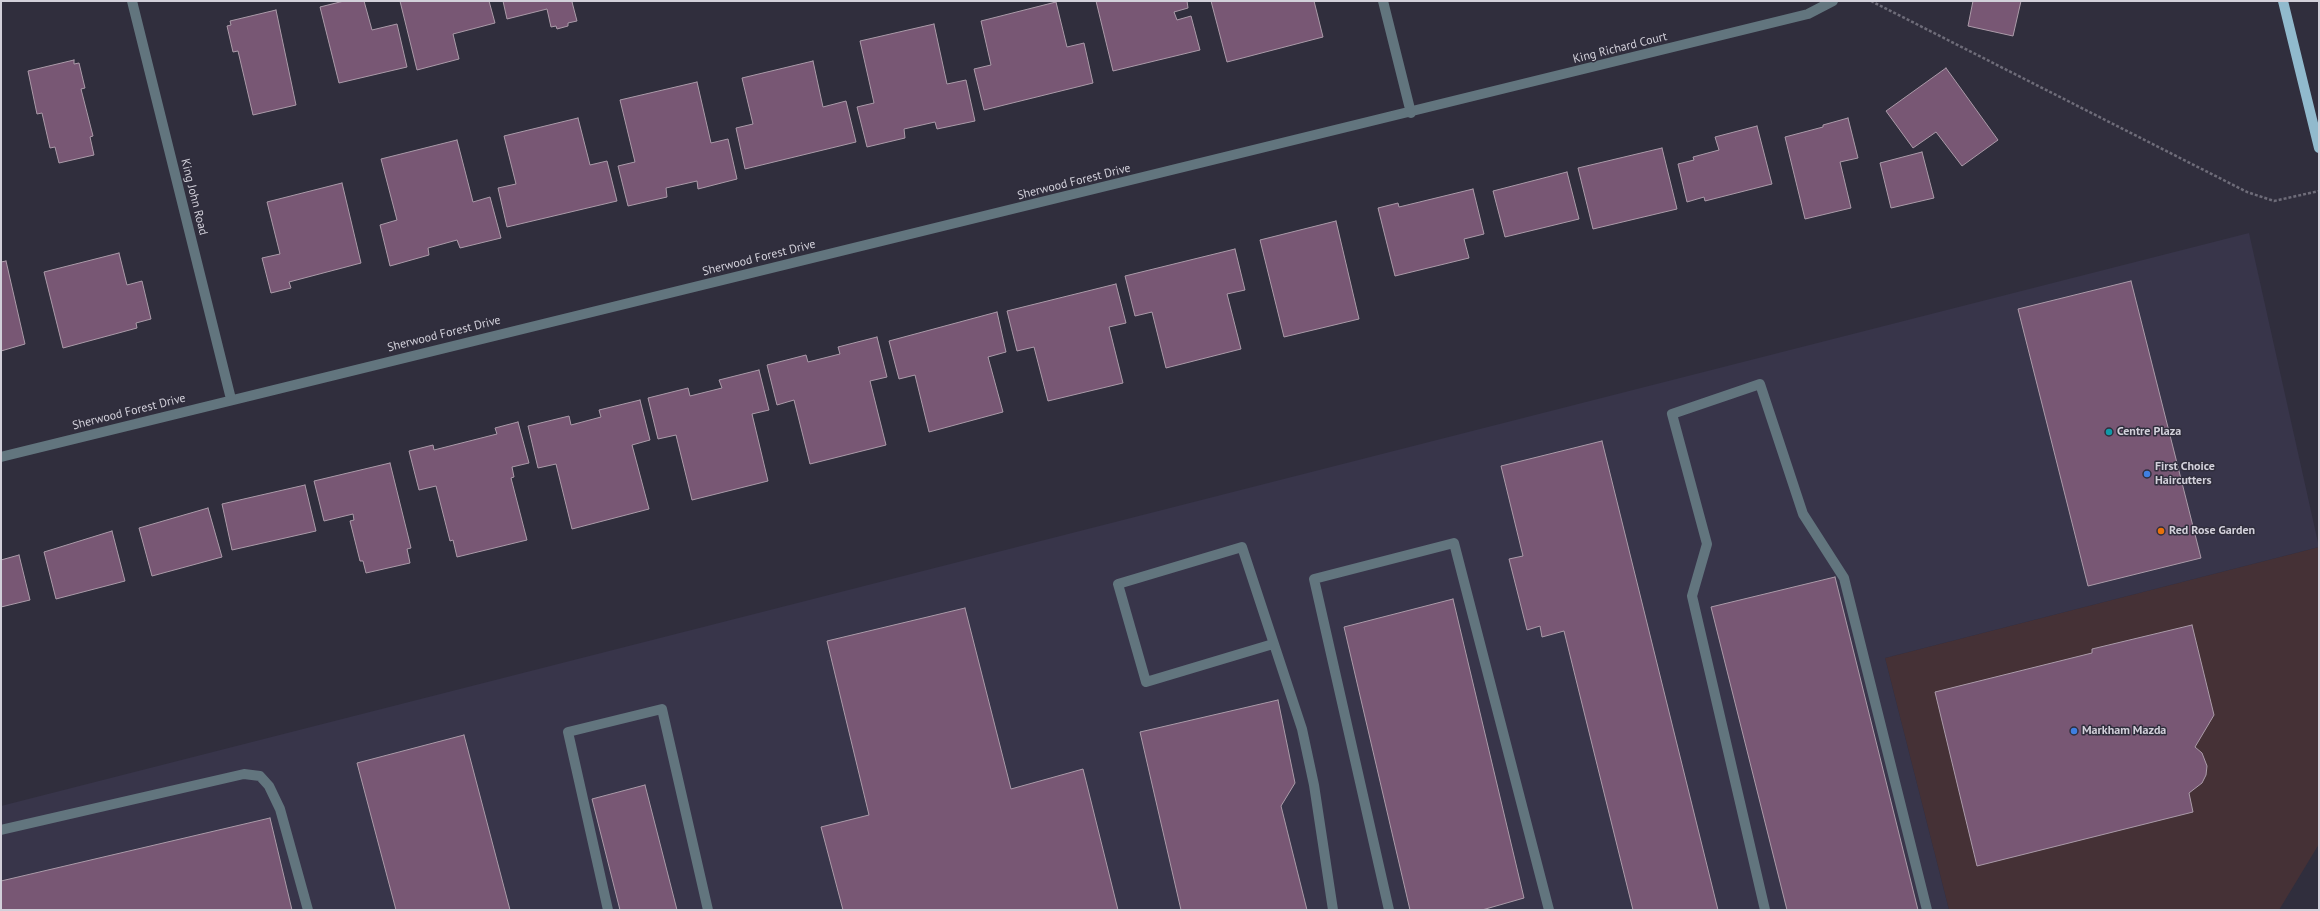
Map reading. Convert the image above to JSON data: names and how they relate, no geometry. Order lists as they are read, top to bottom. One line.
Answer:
{"streets":{"street":["King Richard Court","Sherwood Forest Drive","King John Road"]},"crossings":[["King Richard Court","Sherwood Forest Drive"],["Sherwood Forest Drive","King John Road"]],"places":["Centre Plaza","First Choice Haircutters","Red Rose Garden","Markham Mazda"]}
